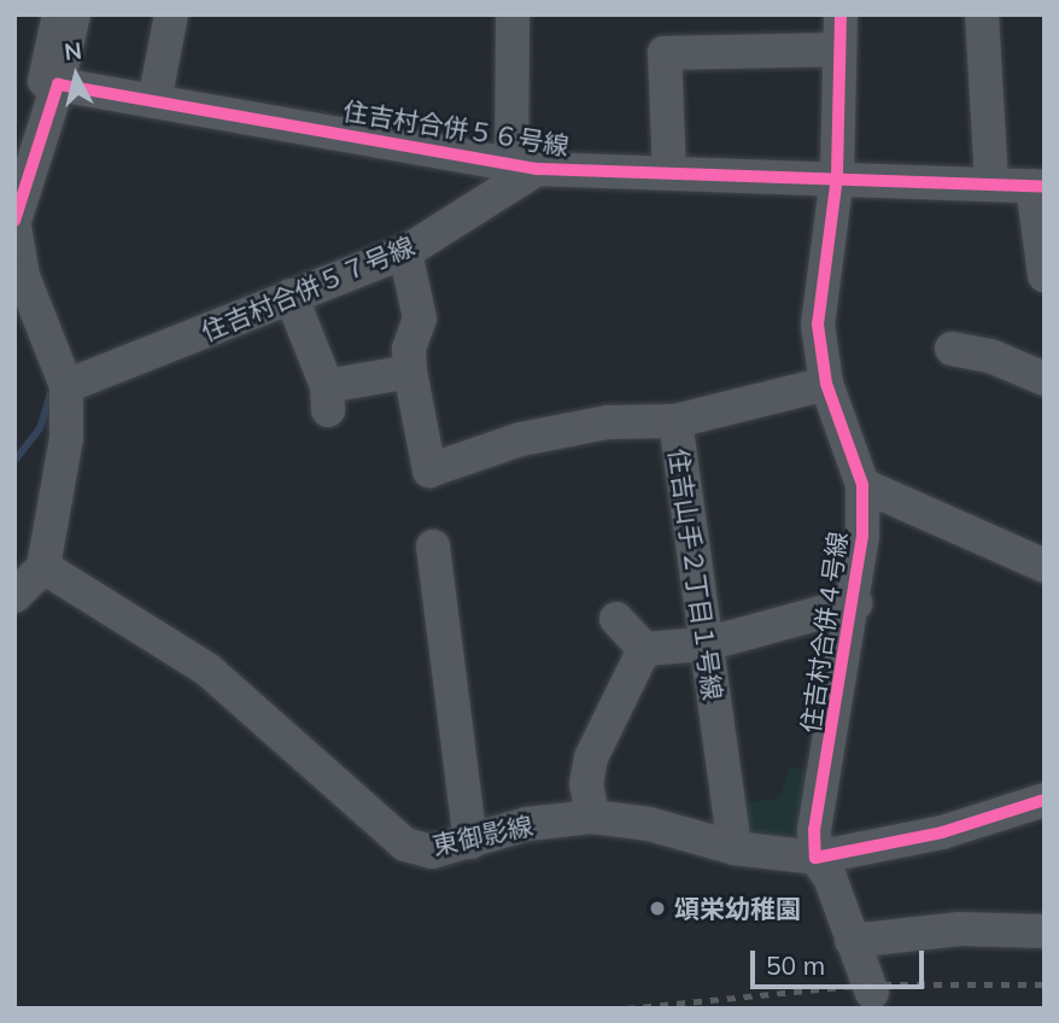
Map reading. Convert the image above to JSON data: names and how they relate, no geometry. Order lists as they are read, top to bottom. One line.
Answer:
{"streets":{"street":["住吉村合併５６号線","住吉村合併５７号線","住吉山手２丁目１号線","住吉村合併４号線","東御影線"]},"crossings":[["住吉村合併５６号線","住吉村合併５７号線"],["住吉村合併５６号線","住吉村合併４号線"],["住吉村合併５７号線","住吉山手２丁目１号線"],["住吉山手２丁目１号線","東御影線"],["住吉村合併４号線","東御影線"]],"places":["頌栄幼稚園"],"scale_bar":"50 m","north":"top"}
